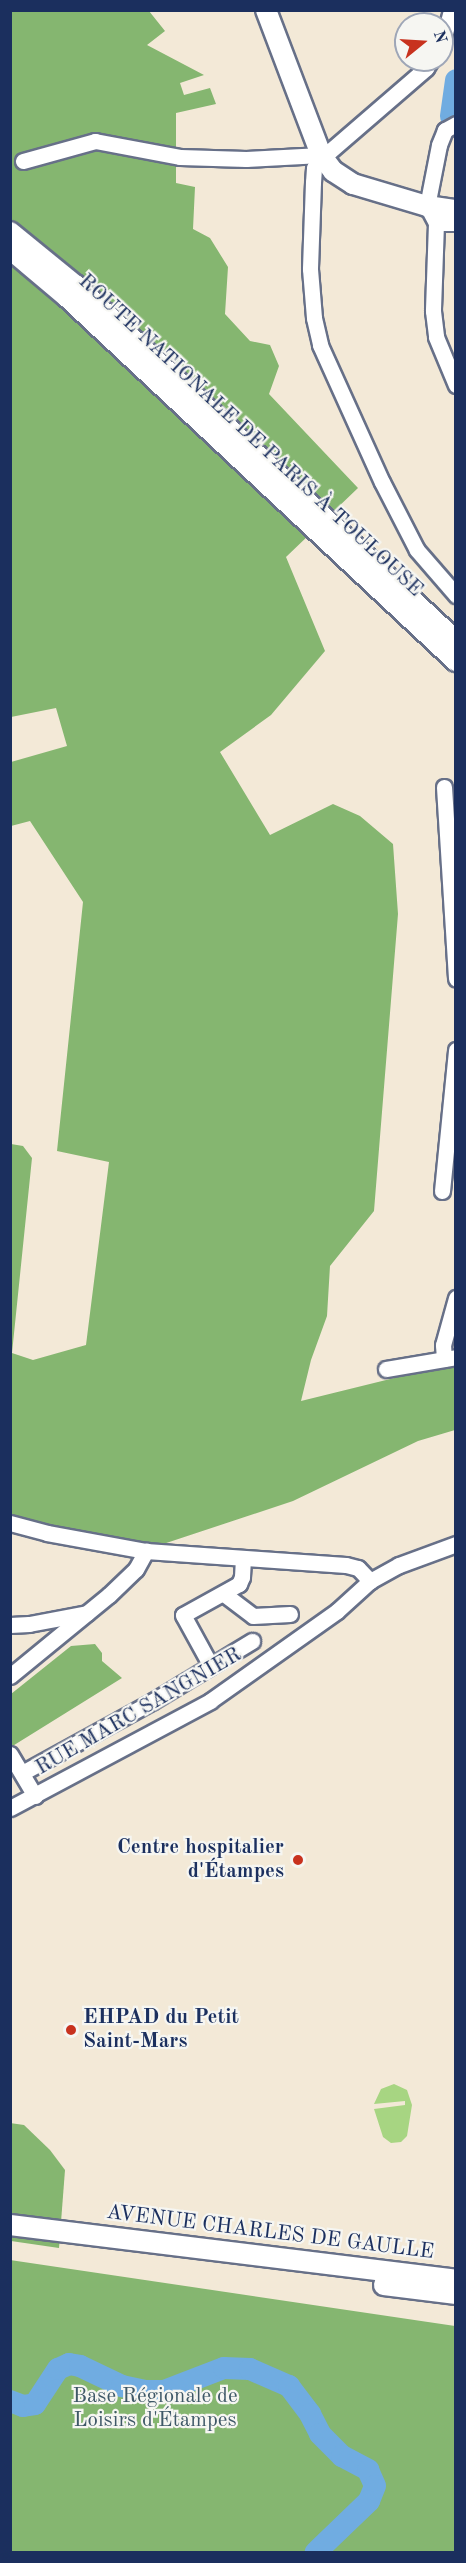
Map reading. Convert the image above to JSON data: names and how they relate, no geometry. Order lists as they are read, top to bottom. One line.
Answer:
{"streets":{"main road":["ROUTE NATIONALE DE PARIS À TOULOUSE","AVENUE CHARLES DE GAULLE"],"street":["RUE MARC SANGNIER"]},"parks":["Base Régionale de Loisirs d'Étampes"],"places":["Centre hospitalier d'Étampes","EHPAD du Petit Saint-Mars"],"north":"right"}
